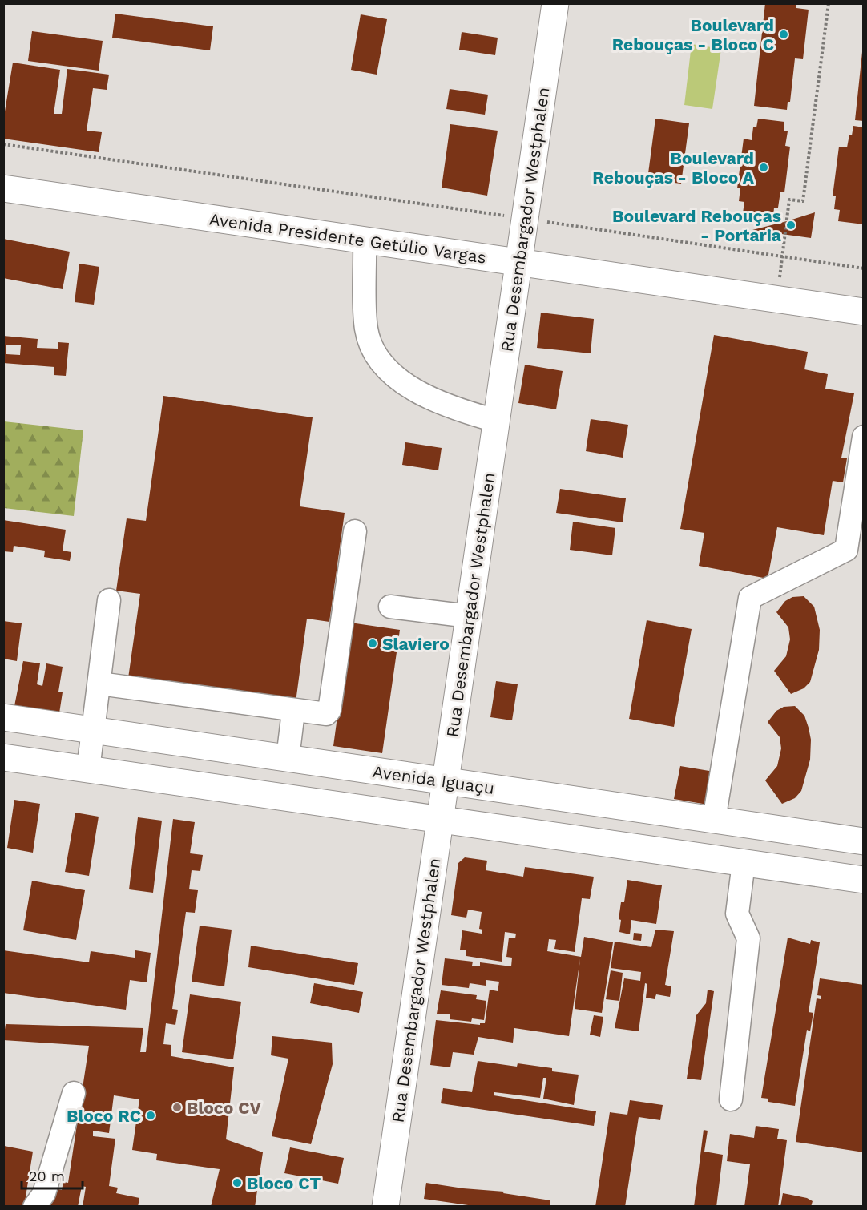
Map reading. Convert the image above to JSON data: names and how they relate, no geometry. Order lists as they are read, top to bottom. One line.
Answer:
{"streets":{"main road":["Rua Desembargador Westphalen","Avenida Presidente Getúlio Vargas","Avenida Iguaçu"]},"crossings":[["Rua Desembargador Westphalen","Avenida Presidente Getúlio Vargas"],["Rua Desembargador Westphalen","Avenida Iguaçu"]],"places":["Boulevard Rebouças - Bloco C","Boulevard Rebouças - Bloco A","Boulevard Rebouças - Portaria","Slaviero","Bloco CV","Bloco RC","Bloco CT"],"scale_bar":"20 m"}
